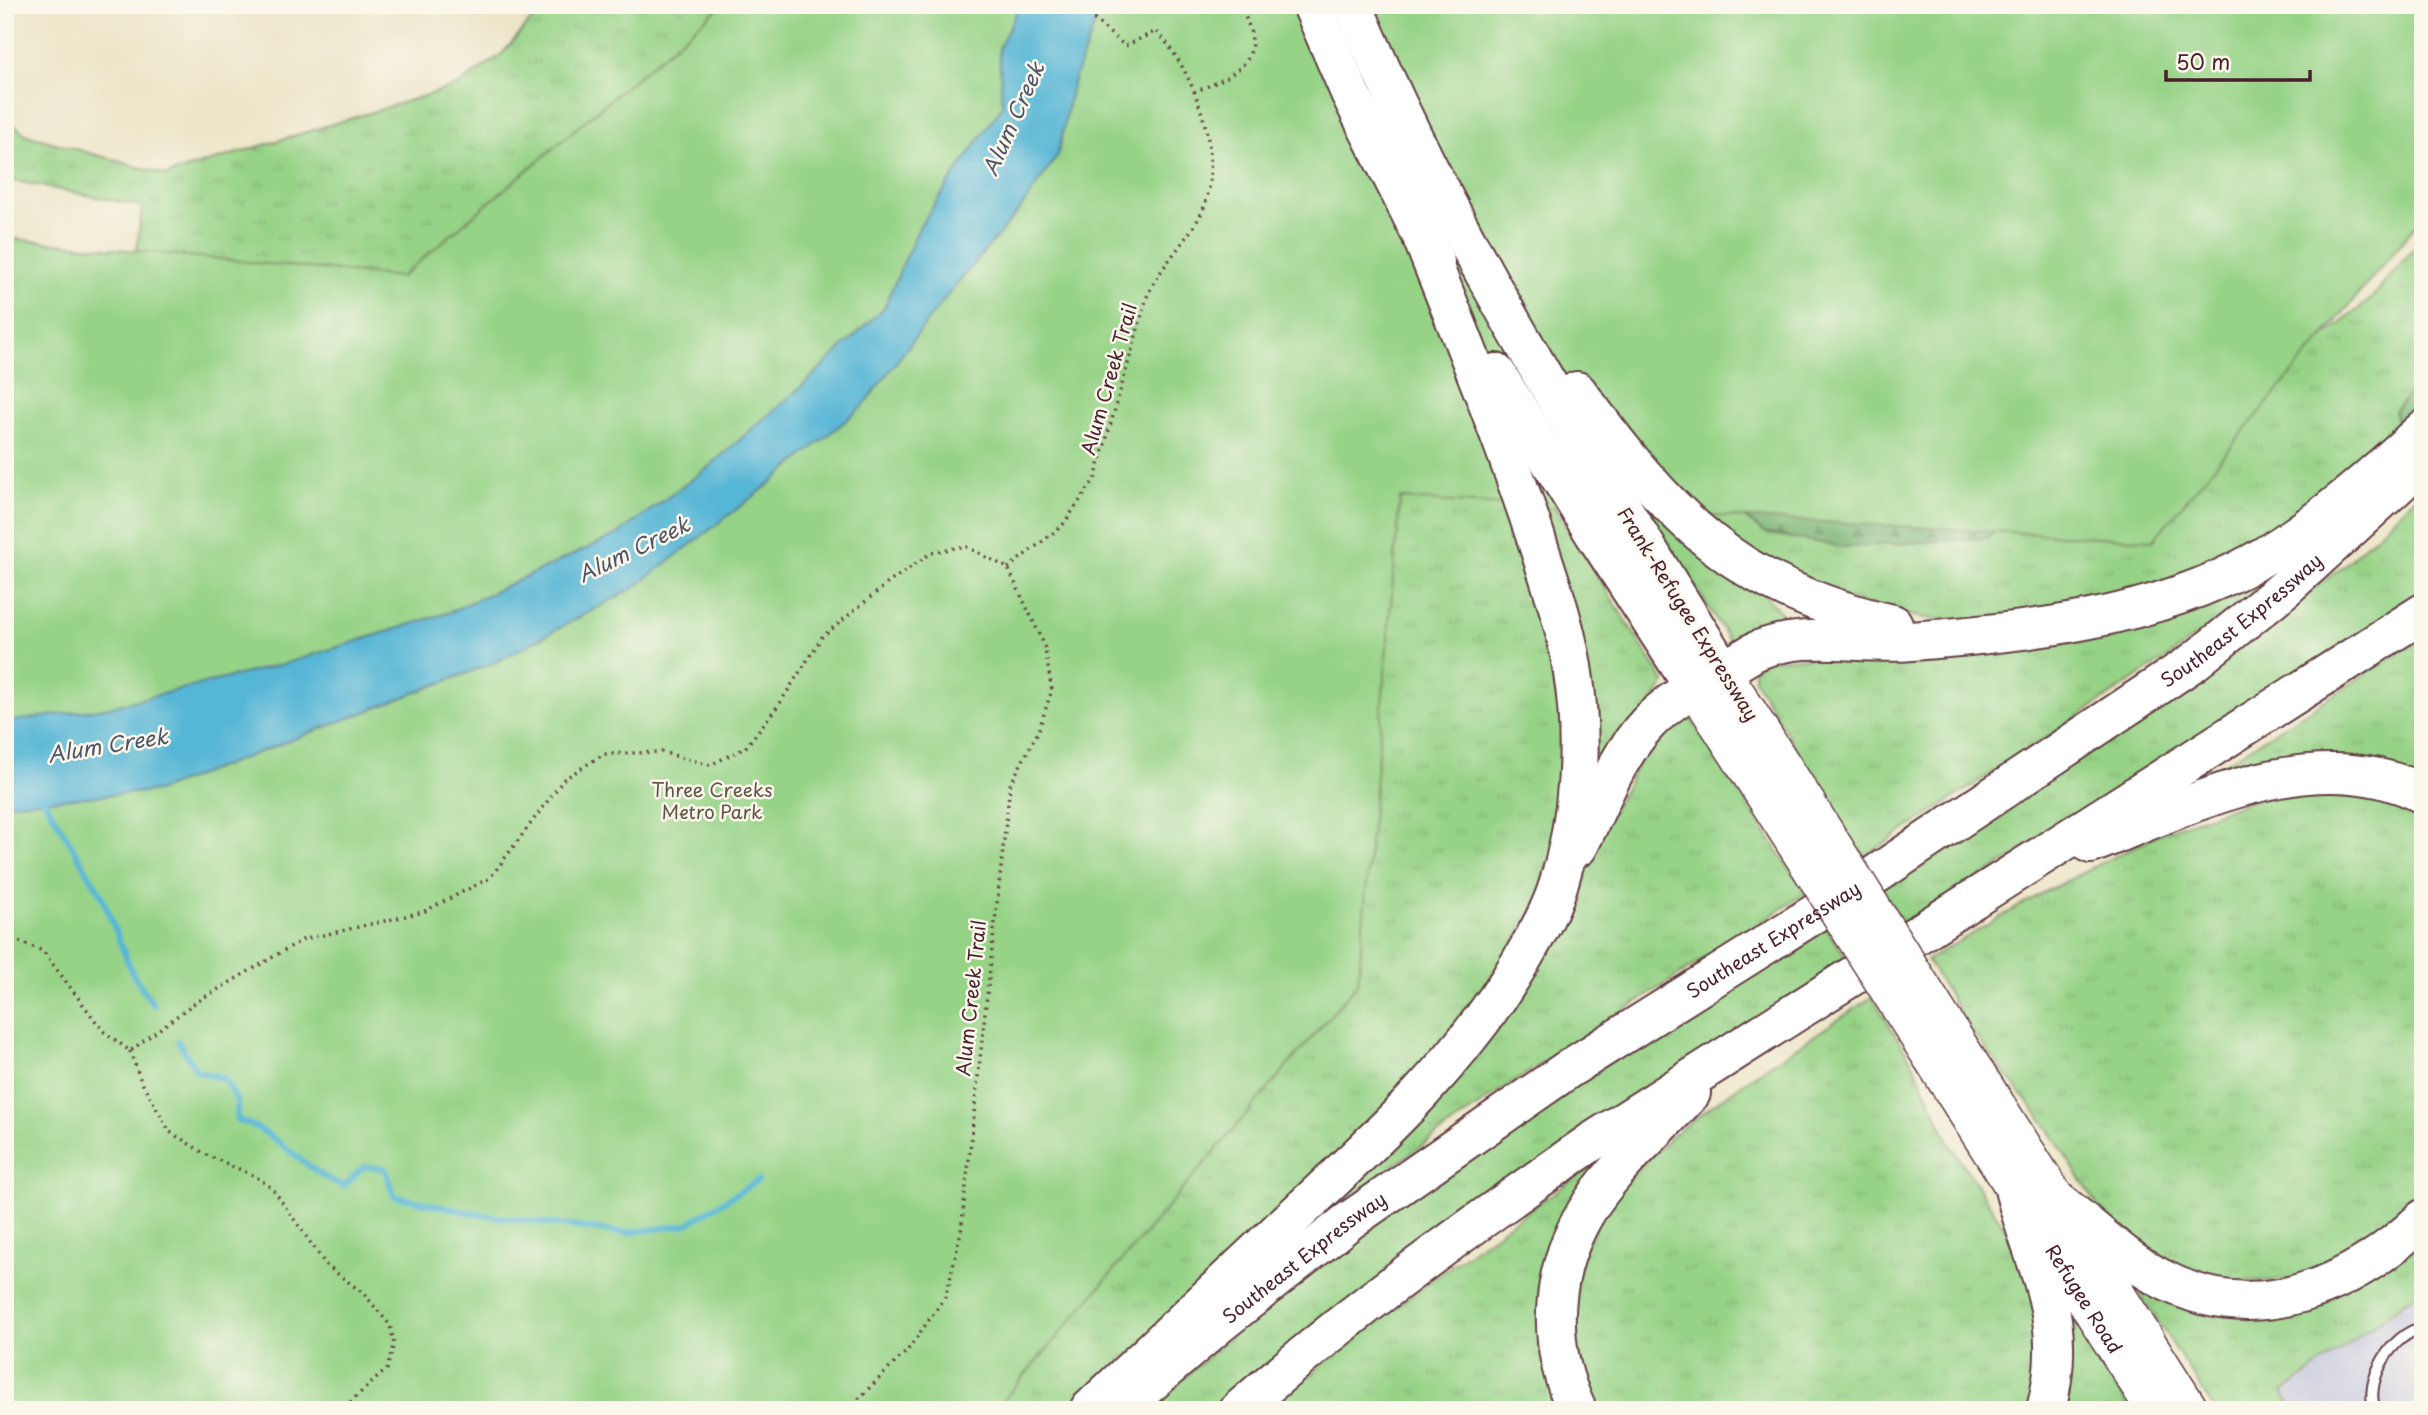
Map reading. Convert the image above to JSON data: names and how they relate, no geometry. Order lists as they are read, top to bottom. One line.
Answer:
{"streets":{"highway":["Frank-Refugee Expressway","Southeast Expressway"],"main road":["Refugee Road"],"path":["Alum Creek Trail"]},"crossings":[["Frank-Refugee Expressway","Refugee Road"]],"water":["Alum Creek"],"parks":["Three Creeks Metro Park"],"scale_bar":"50 m"}
